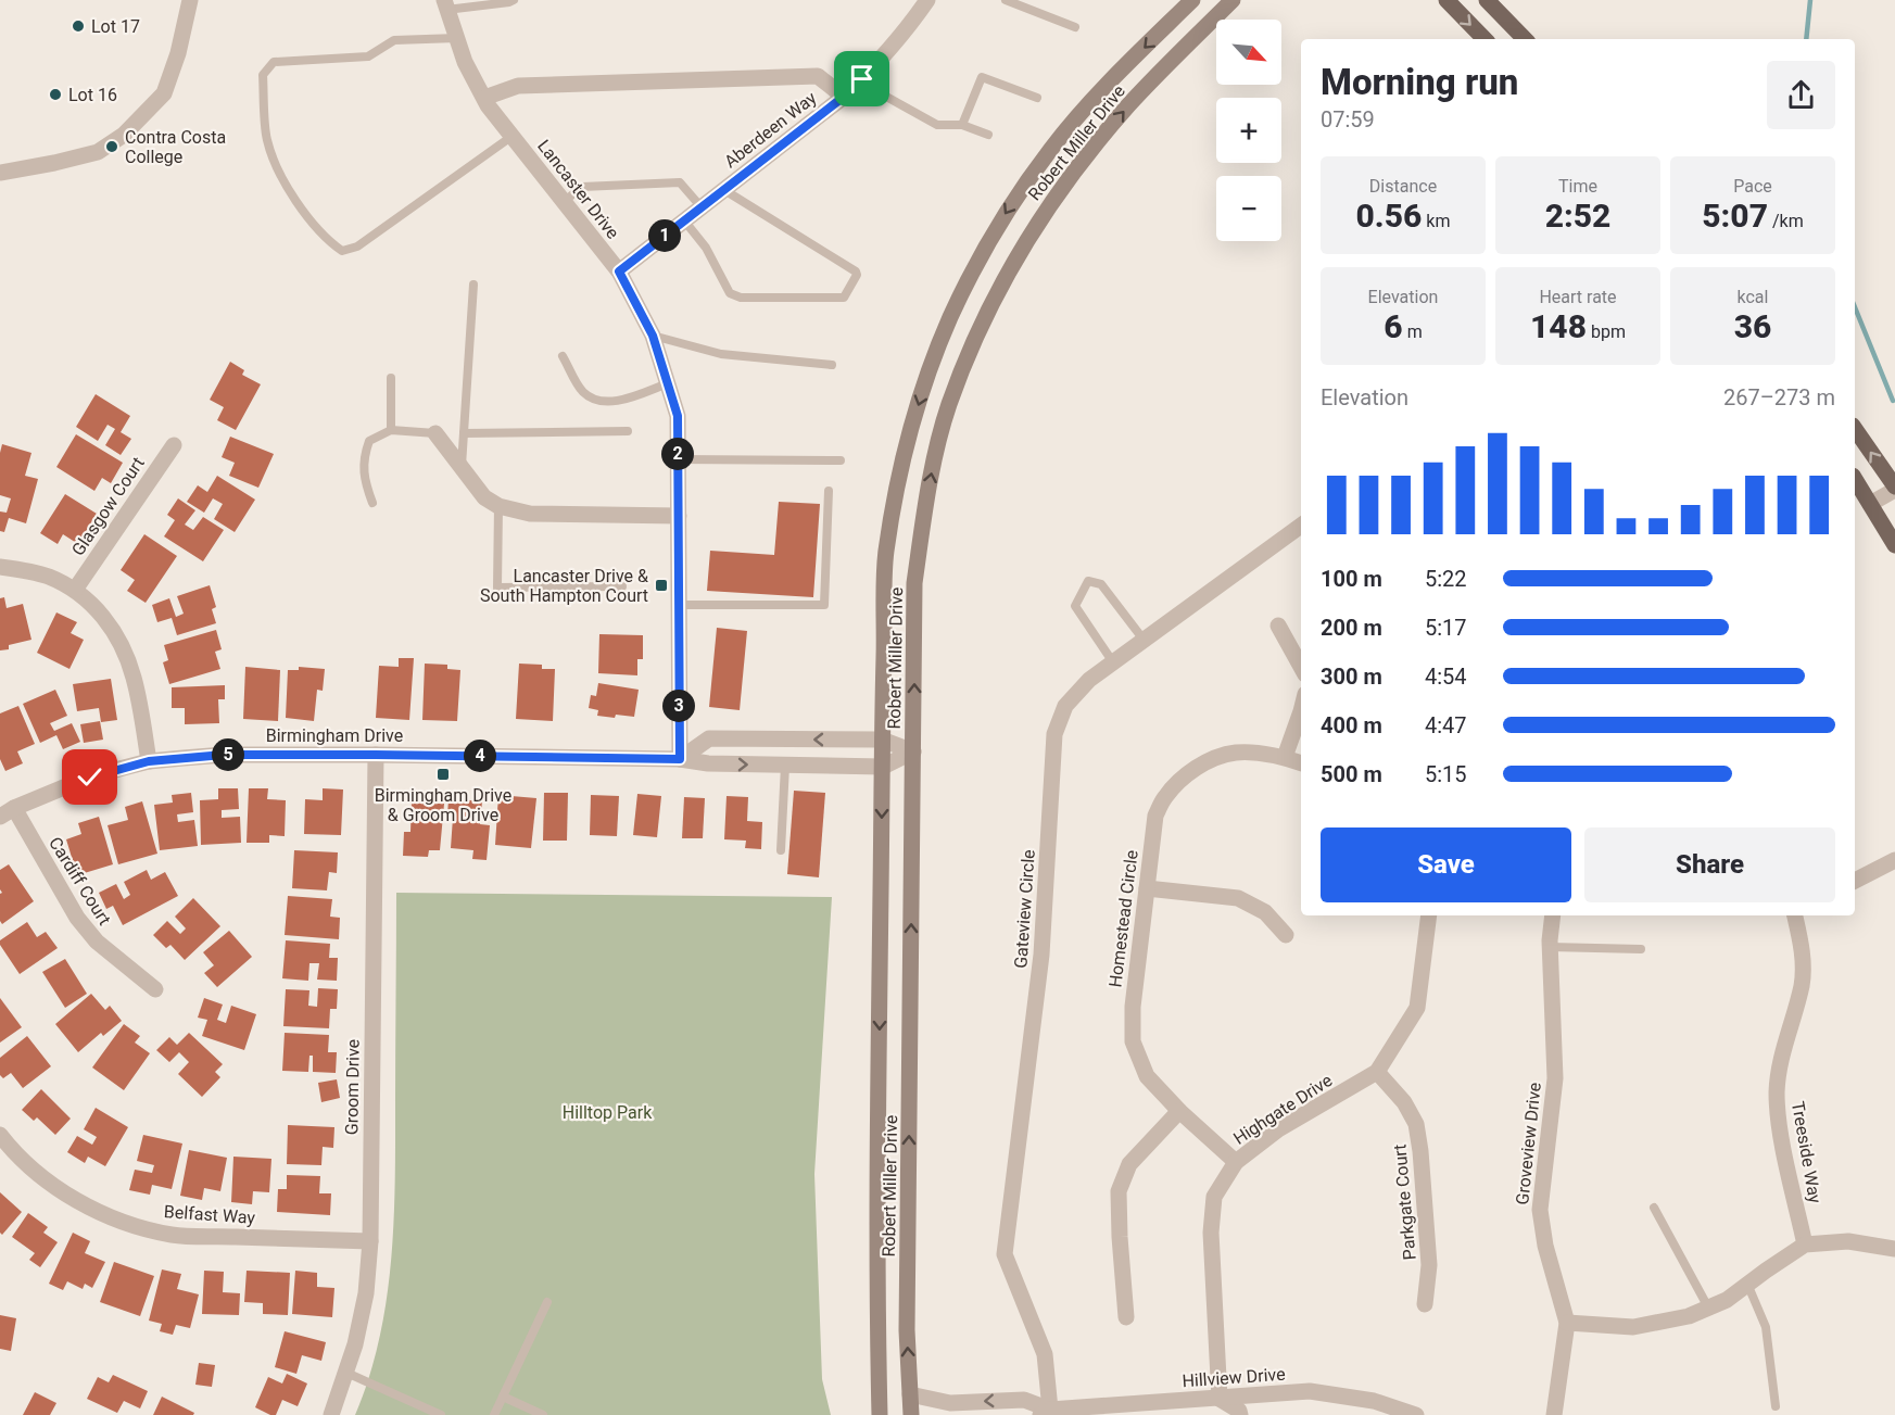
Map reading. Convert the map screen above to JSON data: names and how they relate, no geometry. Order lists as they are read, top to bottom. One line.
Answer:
{"streets":{"main road":["Robert Miller Drive"],"street":["Aberdeen Way","Lancaster Drive","Glasgow Court","Birmingham Drive","Cardiff Court","Gateview Circle","Homestead Circle","Groom Drive","Highgate Drive","Groveview Drive","Treeside Way","Parkgate Court","Belfast Way","Hillview Drive"]},"crossings":[["Aberdeen Way","Lancaster Drive"],["Robert Miller Drive","Birmingham Drive"],["Lancaster Drive","Birmingham Drive"],["Birmingham Drive","Cardiff Court"],["Birmingham Drive","Groom Drive"],["Gateview Circle","Hillview Drive"],["Homestead Circle","Highgate Drive"],["Groom Drive","Belfast Way"],["Highgate Drive","Parkgate Court"],["Highgate Drive","Hillview Drive"]],"parks":["Hilltop Park"],"places":{"other":["Lot 17","Lot 16","Contra Costa College"],"transit":["Lancaster Drive & South Hampton Court","Birmingham Drive & Groom Drive"]},"north":"bottom right","page":{"map_buttons":["+","−"],"heading":["Morning run","07:59"],"stats":[["Distance","0.56 km"],["Time","2:52"],["Pace","5:07 /km"],["Elevation","6 m"],["Heart rate","148 bpm"],["kcal","36"]],"pins":["1","2","3","5","4"],"chart":["Elevation","267–273 m"],"list":[{"name":"100 m","note":"5:22"},{"name":"200 m","note":"5:17"},{"name":"300 m","note":"4:54"},{"name":"400 m","note":"4:47"},{"name":"500 m","note":"5:15"}],"buttons":["Save","Share"]}}
